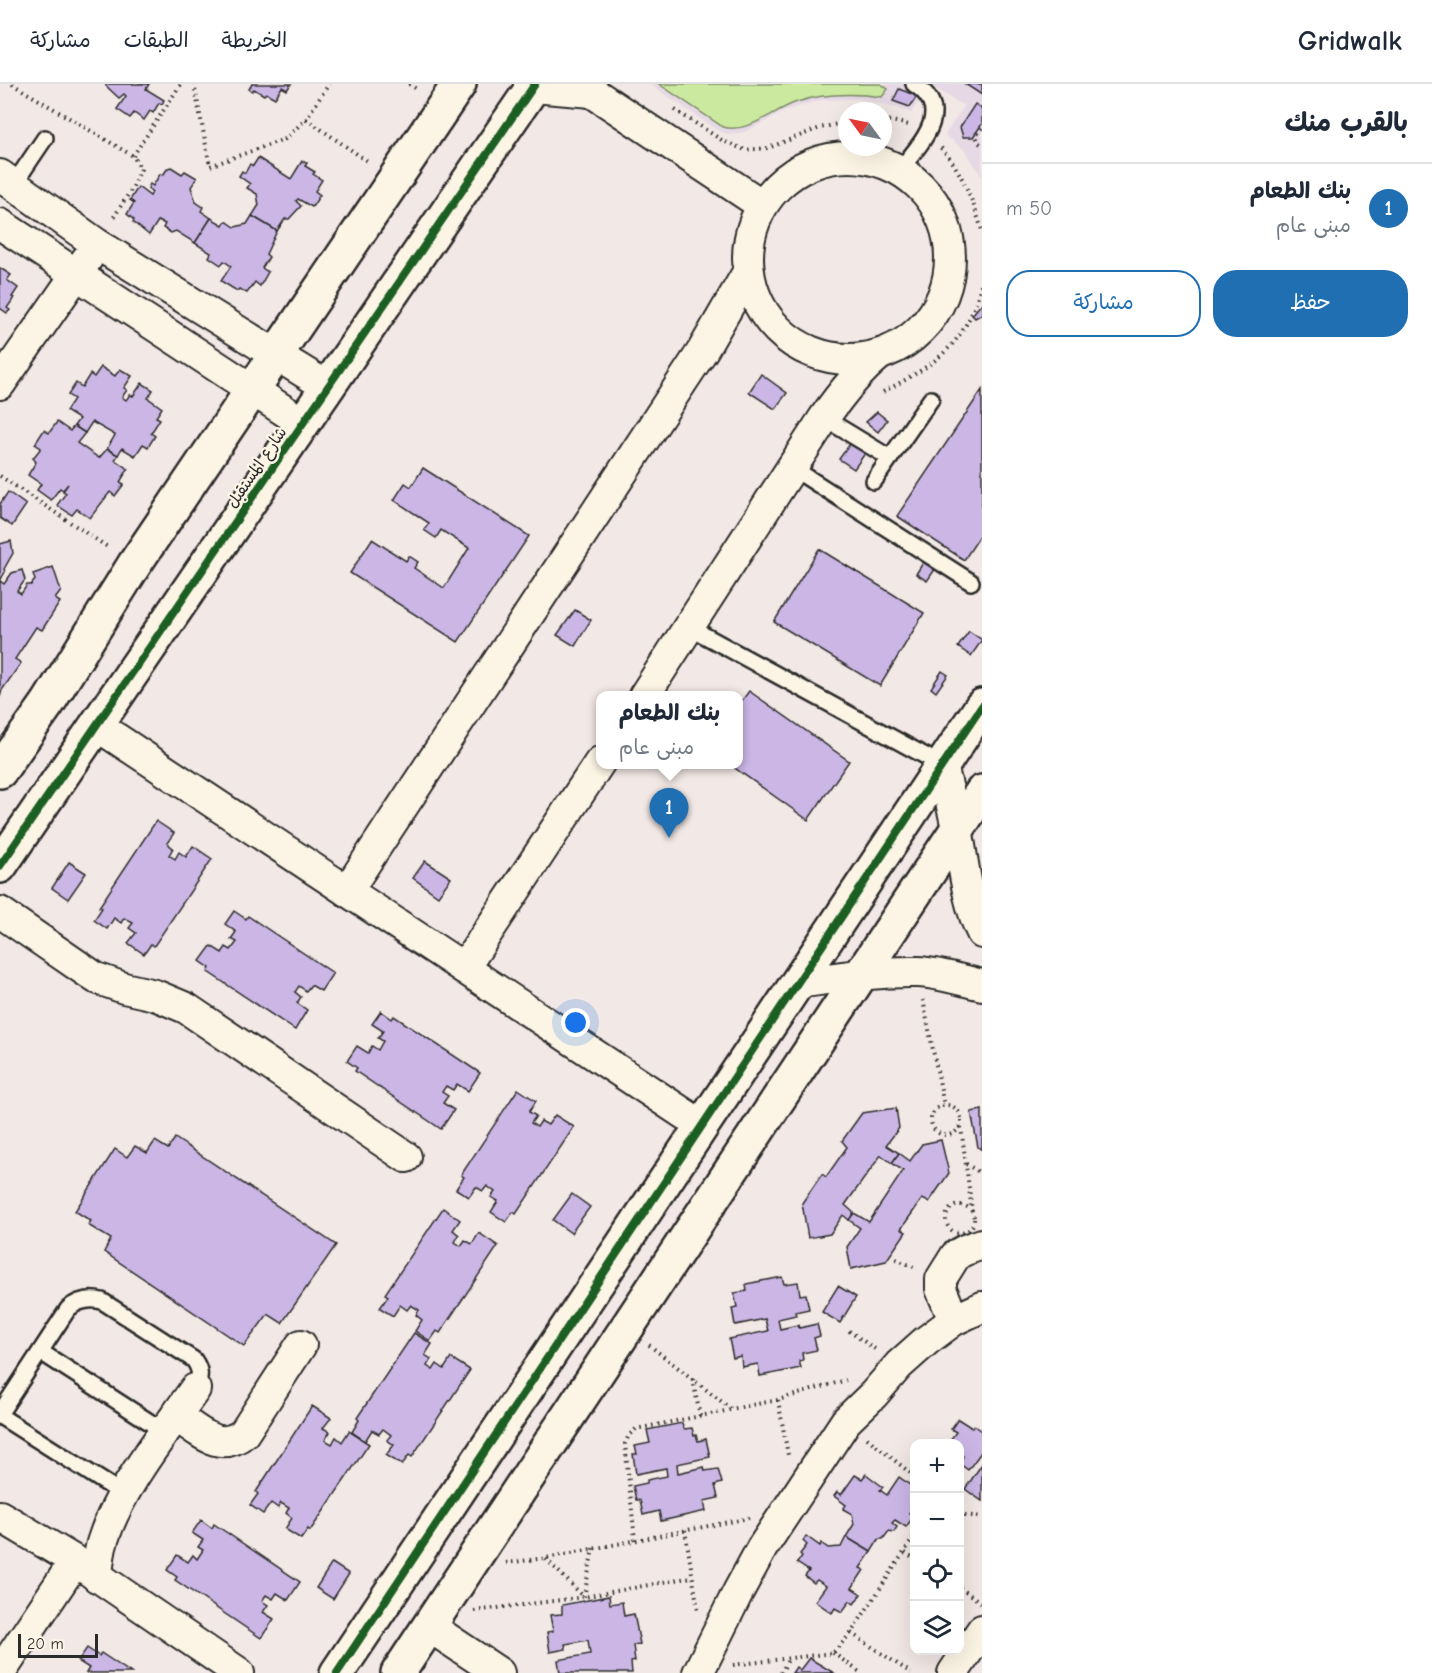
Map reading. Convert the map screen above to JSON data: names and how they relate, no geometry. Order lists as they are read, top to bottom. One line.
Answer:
{"streets":{"street":["شارع المستقبل"]},"scale_bar":"20 m","north":"top left","page":{"header":"Gridwalk","nav":["الخريطة","الطبقات","مشاركة"],"heading":"بالقرب منك","list":[{"mark":"1","name":"بنك الطعام","note":"مبنى عام","value":"50 m"}],"buttons":["حفظ","مشاركة"],"popup":["بنك الطعام","مبنى عام"],"pins":"1","map_buttons":["+","−"],"scale":"20 m"}}
